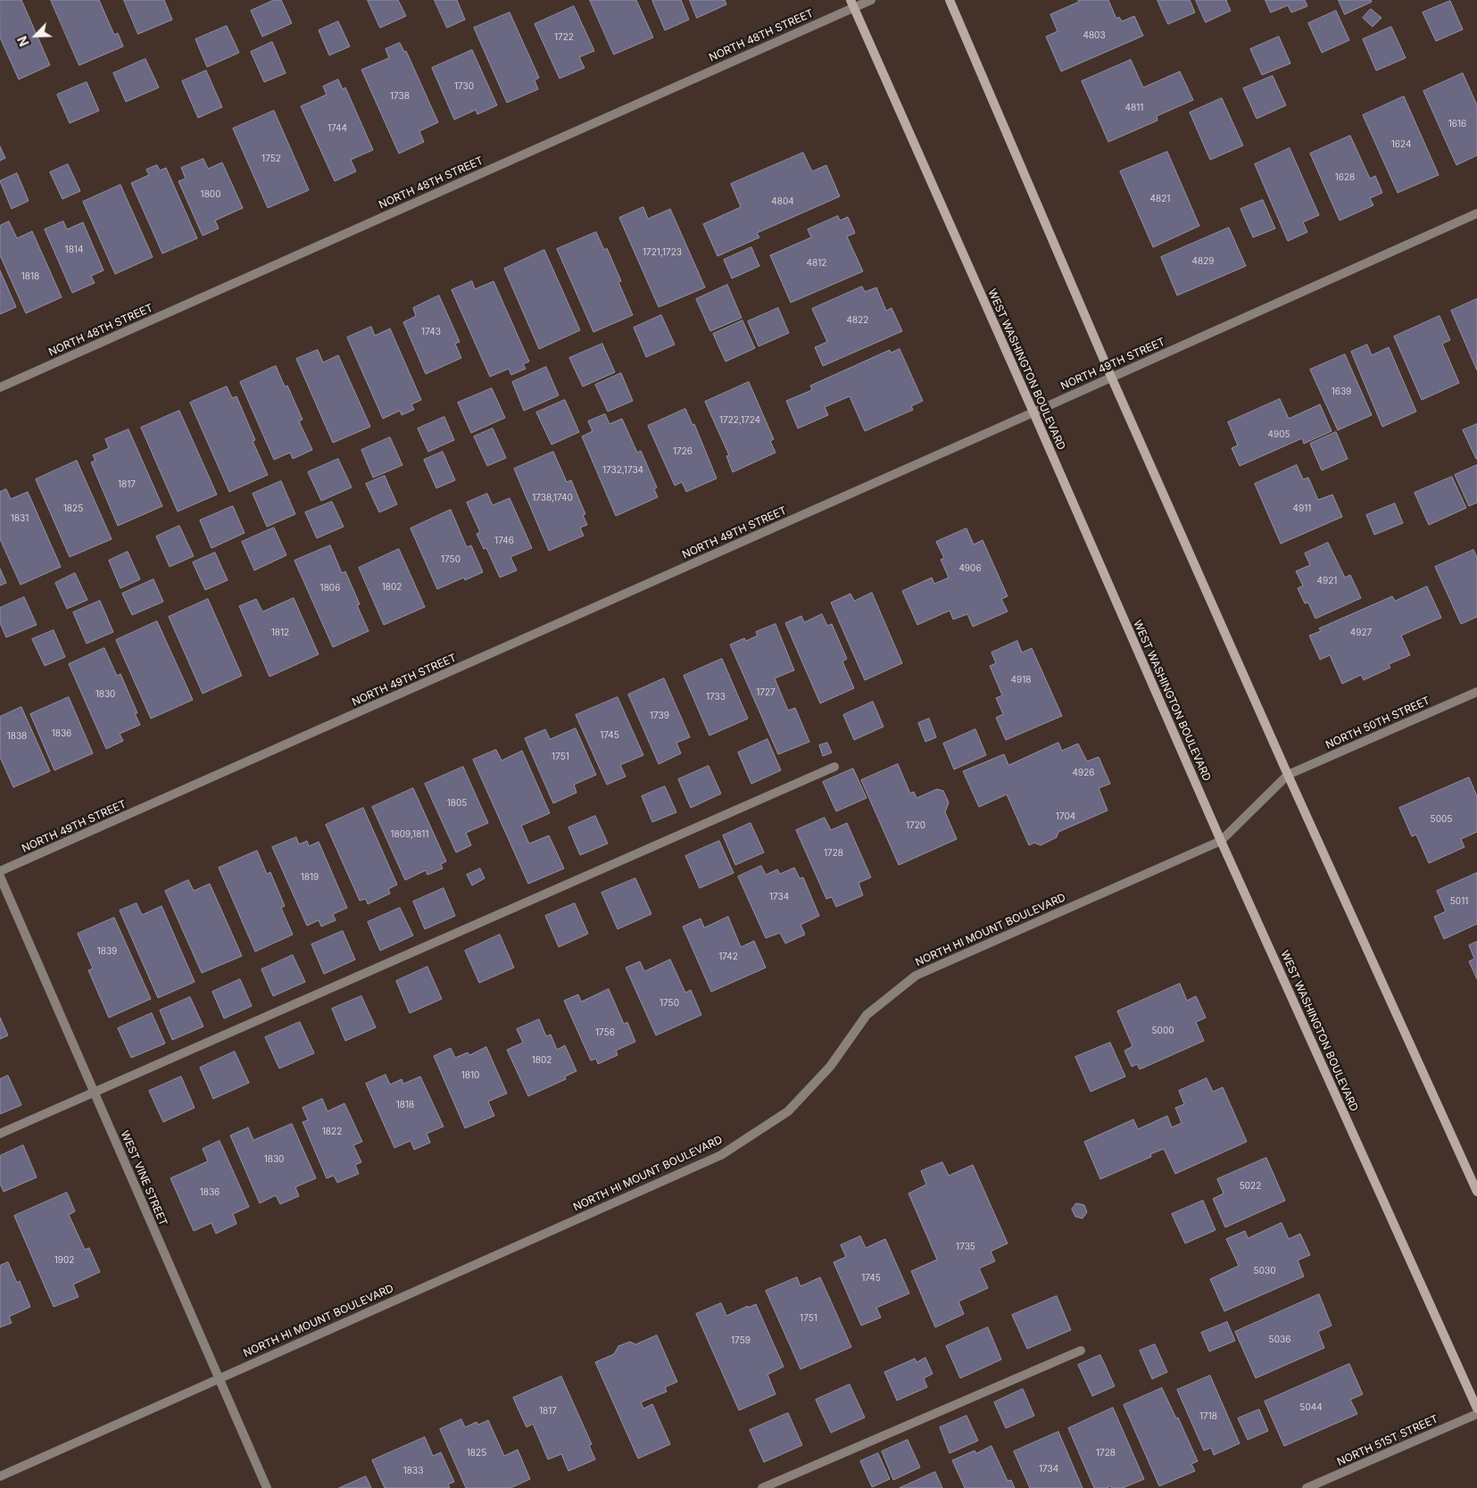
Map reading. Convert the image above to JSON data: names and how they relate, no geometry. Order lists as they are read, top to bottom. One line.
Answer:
{"streets":{"street":["NORTH 48TH STREET","NORTH 49TH STREET","WEST WASHINGTON BOULEVARD","NORTH 50TH STREET","NORTH HI MOUNT BOULEVARD","WEST VINE STREET","NORTH 51ST STREET"]},"crossings":[["NORTH 48TH STREET","WEST WASHINGTON BOULEVARD"],["NORTH 49TH STREET","WEST WASHINGTON BOULEVARD"],["WEST WASHINGTON BOULEVARD","NORTH HI MOUNT BOULEVARD"],["NORTH 50TH STREET","NORTH HI MOUNT BOULEVARD"],["NORTH HI MOUNT BOULEVARD","WEST VINE STREET"]],"house_numbers":["4803","1722","1730","1738","4811","1616","1744","1624","1752","1628","1800","4821","4804","1814","1721,1723","4829","4812","1818","4822","1743","1639","1722,1724","4905","1726","1732,1734","1817","1738,1740","1825","4911","1831","1746","1750","4906","4921","1802","1806","1812","4927","4918","1727","1830","1733","1739","1836","1745","1838","1751","4926","1805","1704","5005","1720","1809,1811","1728","1819","1734","5011","1839","1742","1750","5000","1756","1802","1810","1818","1822","1830","5022","1836","1735","1902","5030","1745","1751","5036","1759","5044","1817","1718","1825","1728","1734","1833"],"north":"bottom left"}
